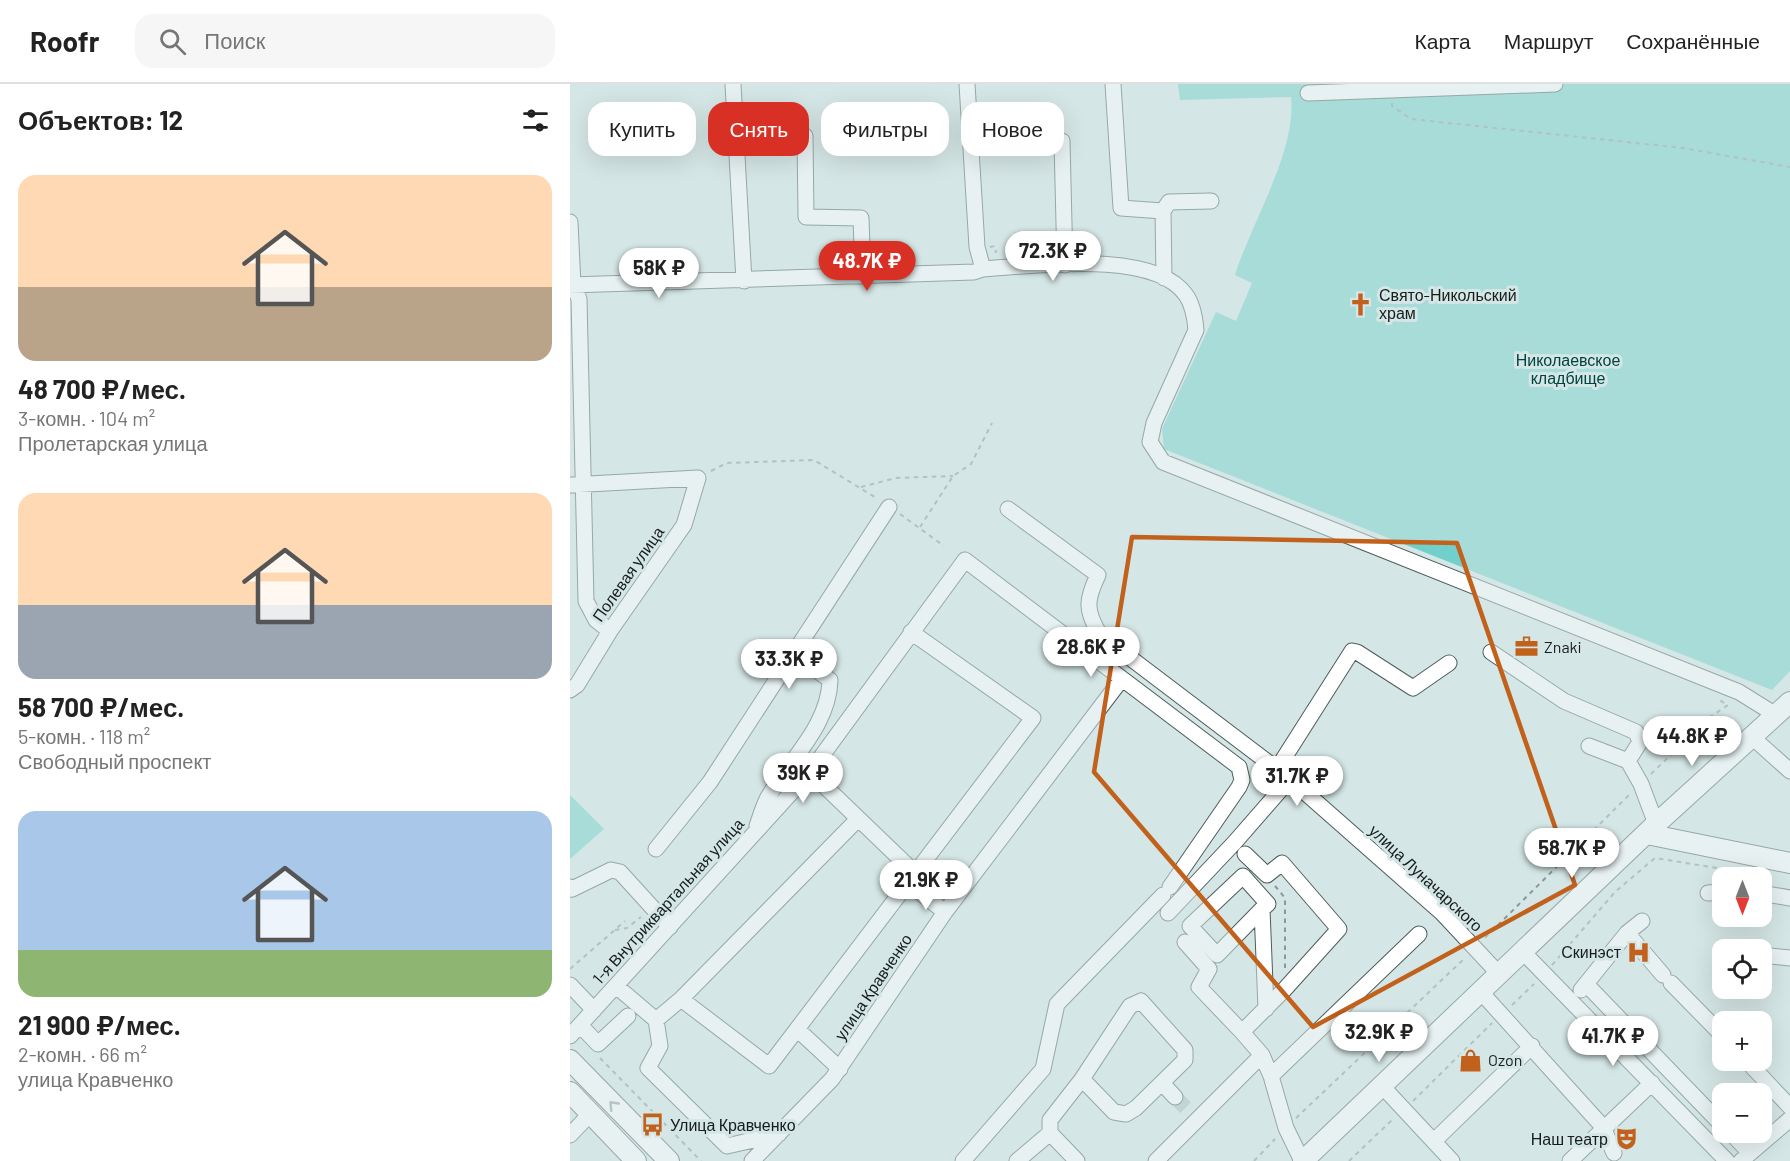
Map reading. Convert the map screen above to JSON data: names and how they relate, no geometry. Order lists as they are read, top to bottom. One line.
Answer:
{"streets":{"street":["Полевая улица","улица Луначарского","1-я Внутриквартальная улица","улица Кравченко"]},"crossings":[["1-я Внутриквартальная улица","улица Кравченко"]],"parks":["Николаевское кладбище"],"places":{"church":["Свято-Никольский храм"],"office":["Znaki"],"hospital":["Скинэст"],"shop":["Ozon"],"bus stop":["Улица Кравченко"],"theatre":["Наш театр"]},"north":"bottom","page":{"header":"Roofr","search":"Поиск","nav":["Карта","Маршрут","Сохранённые"],"heading":"Объектов: 12","chip":["Купить","Снять","Фильтры","Новое"],"list":[{"name":"48 700 ₽/мес.","note":"3-комн. · 104 m² · Пролетарская улица"},{"name":"58 700 ₽/мес.","note":"5-комн. · 118 m² · Свободный проспект"},{"name":"21 900 ₽/мес.","note":"2-комн. · 66 m² · улица Кравченко"}],"price":["72.3K ₽","48.7K ₽","58K ₽","28.6K ₽","33.3K ₽","44.8K ₽","39K ₽","31.7K ₽","58.7K ₽","21.9K ₽","32.9K ₽","41.7K ₽"],"map_buttons":["+","−"]}}
